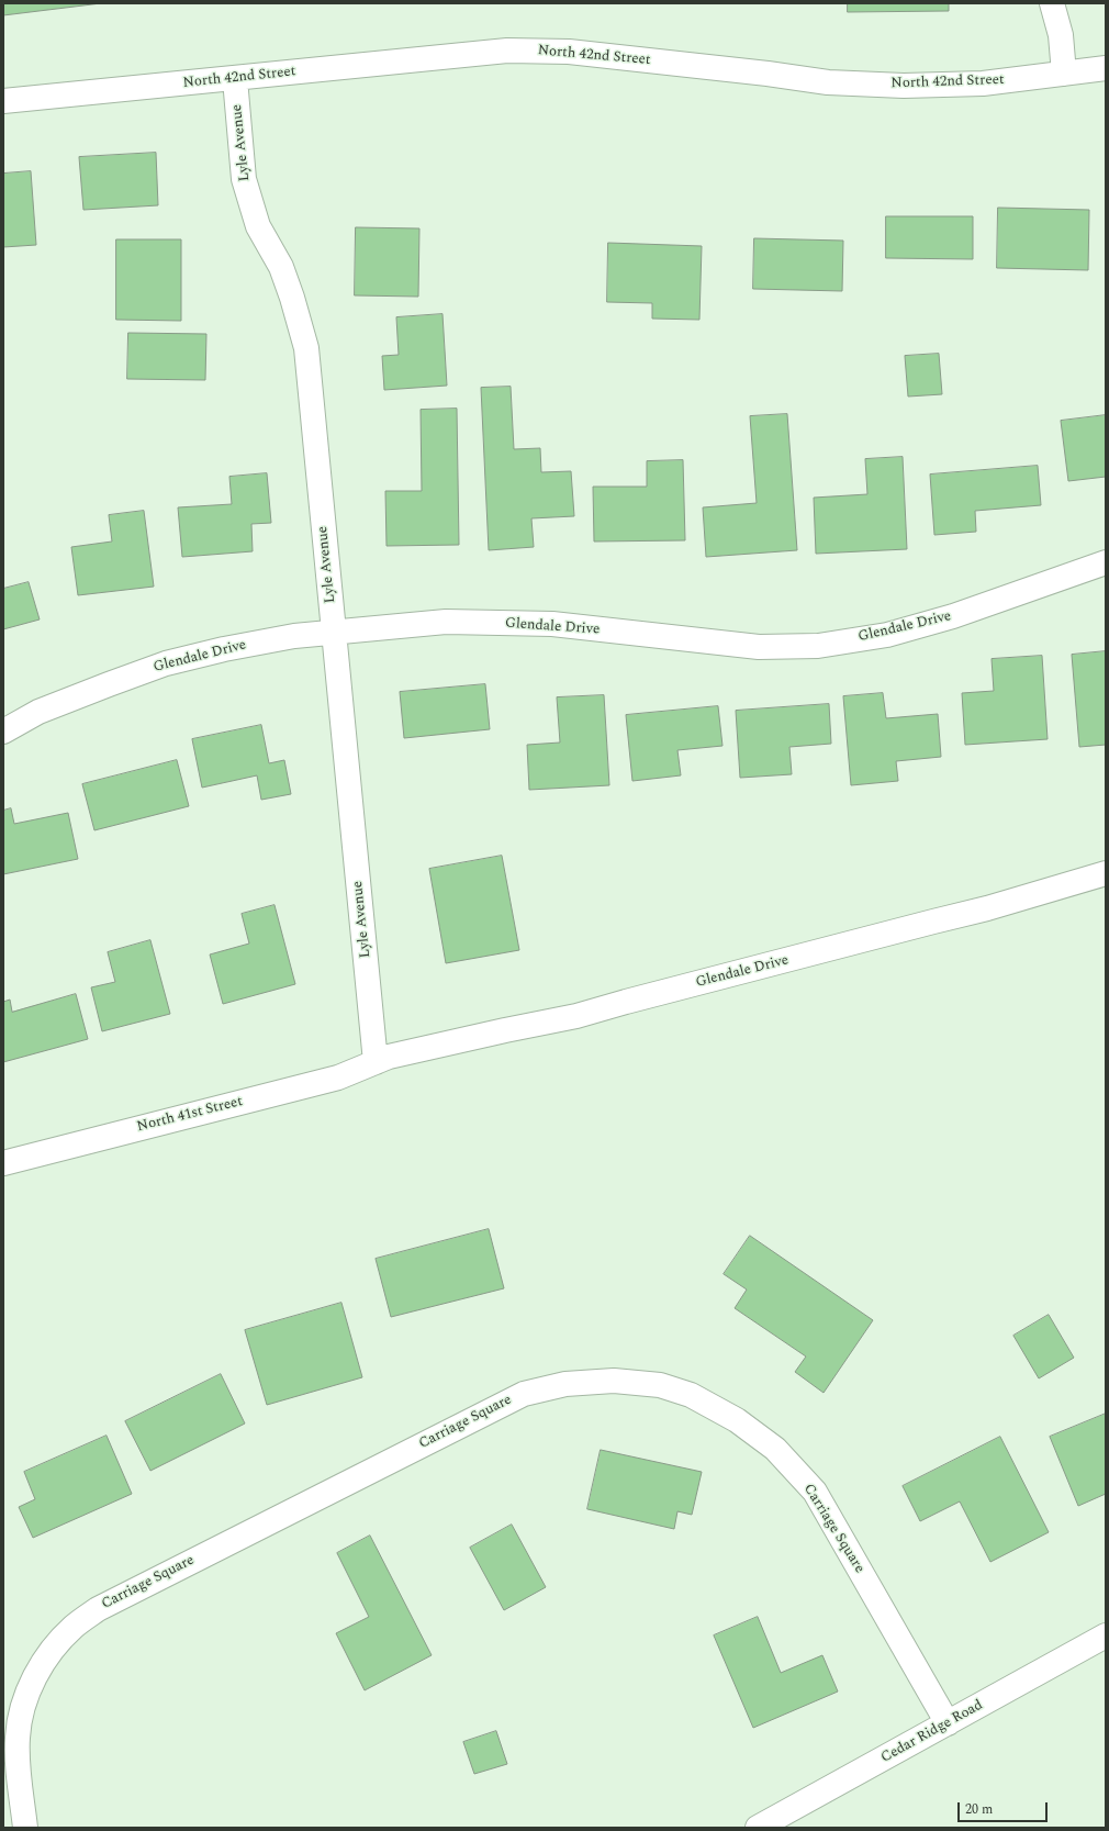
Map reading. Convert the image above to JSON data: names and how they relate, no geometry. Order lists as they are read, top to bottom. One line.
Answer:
{"streets":{"street":["North 42nd Street","Lyle Avenue","Glendale Drive","North 41st Street","Carriage Square","Cedar Ridge Road"]},"crossings":[["North 42nd Street","Lyle Avenue"],["Lyle Avenue","Glendale Drive"],["Lyle Avenue","North 41st Street"],["Glendale Drive","North 41st Street"],["Carriage Square","Cedar Ridge Road"]],"scale_bar":"20 m"}
